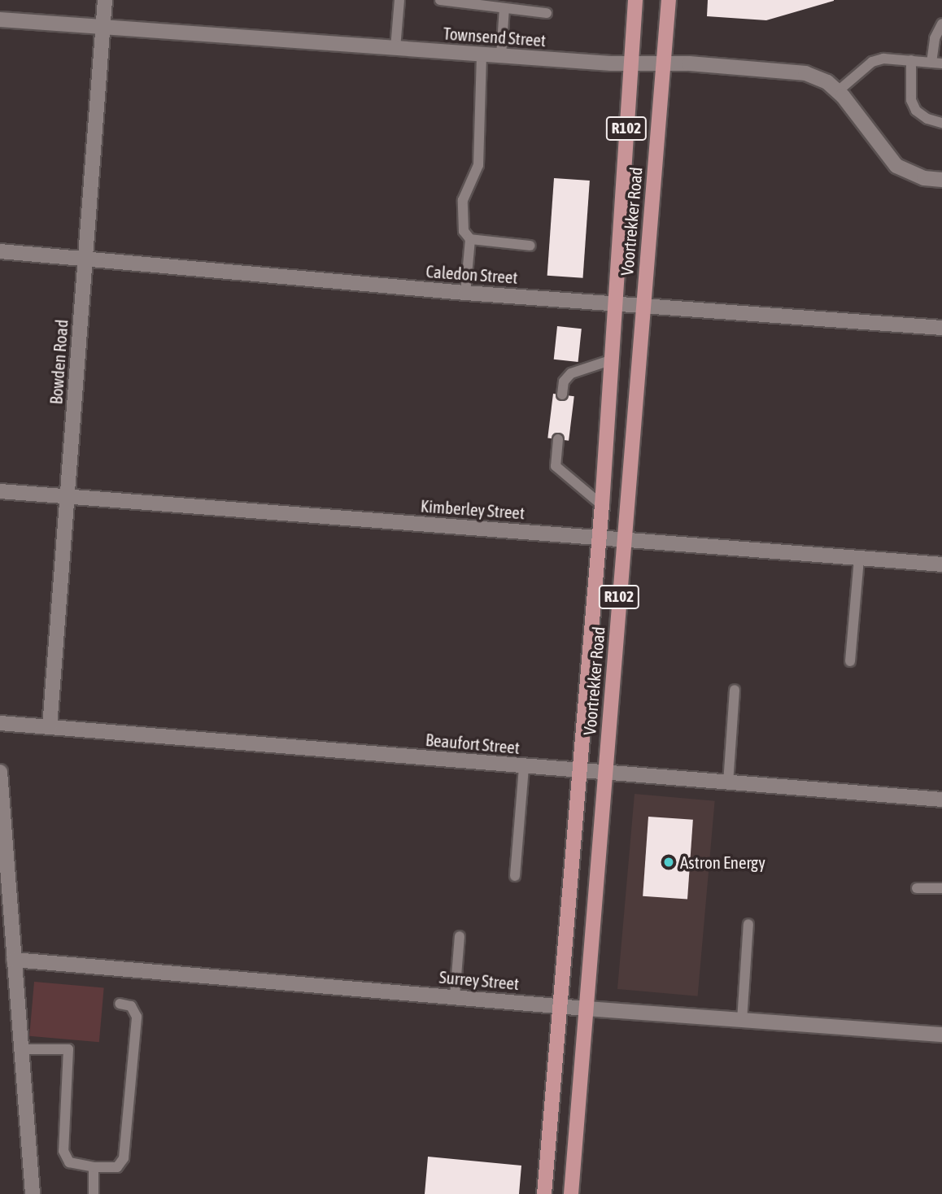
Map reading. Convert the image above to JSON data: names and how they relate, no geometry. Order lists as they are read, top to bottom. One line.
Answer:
{"streets":{"main road":["R102","Voortrekker Road"],"street":["Townsend Street","Caledon Street","Bowden Road","Kimberley Street","Beaufort Street","Surrey Street"]},"crossings":[["Townsend Street","Voortrekker Road"],["Townsend Street","Bowden Road"],["Voortrekker Road","Caledon Street"],["Voortrekker Road","Kimberley Street"],["Voortrekker Road","Beaufort Street"],["Voortrekker Road","Surrey Street"],["Caledon Street","Bowden Road"],["Bowden Road","Kimberley Street"],["Bowden Road","Beaufort Street"]],"places":["Astron Energy"]}
